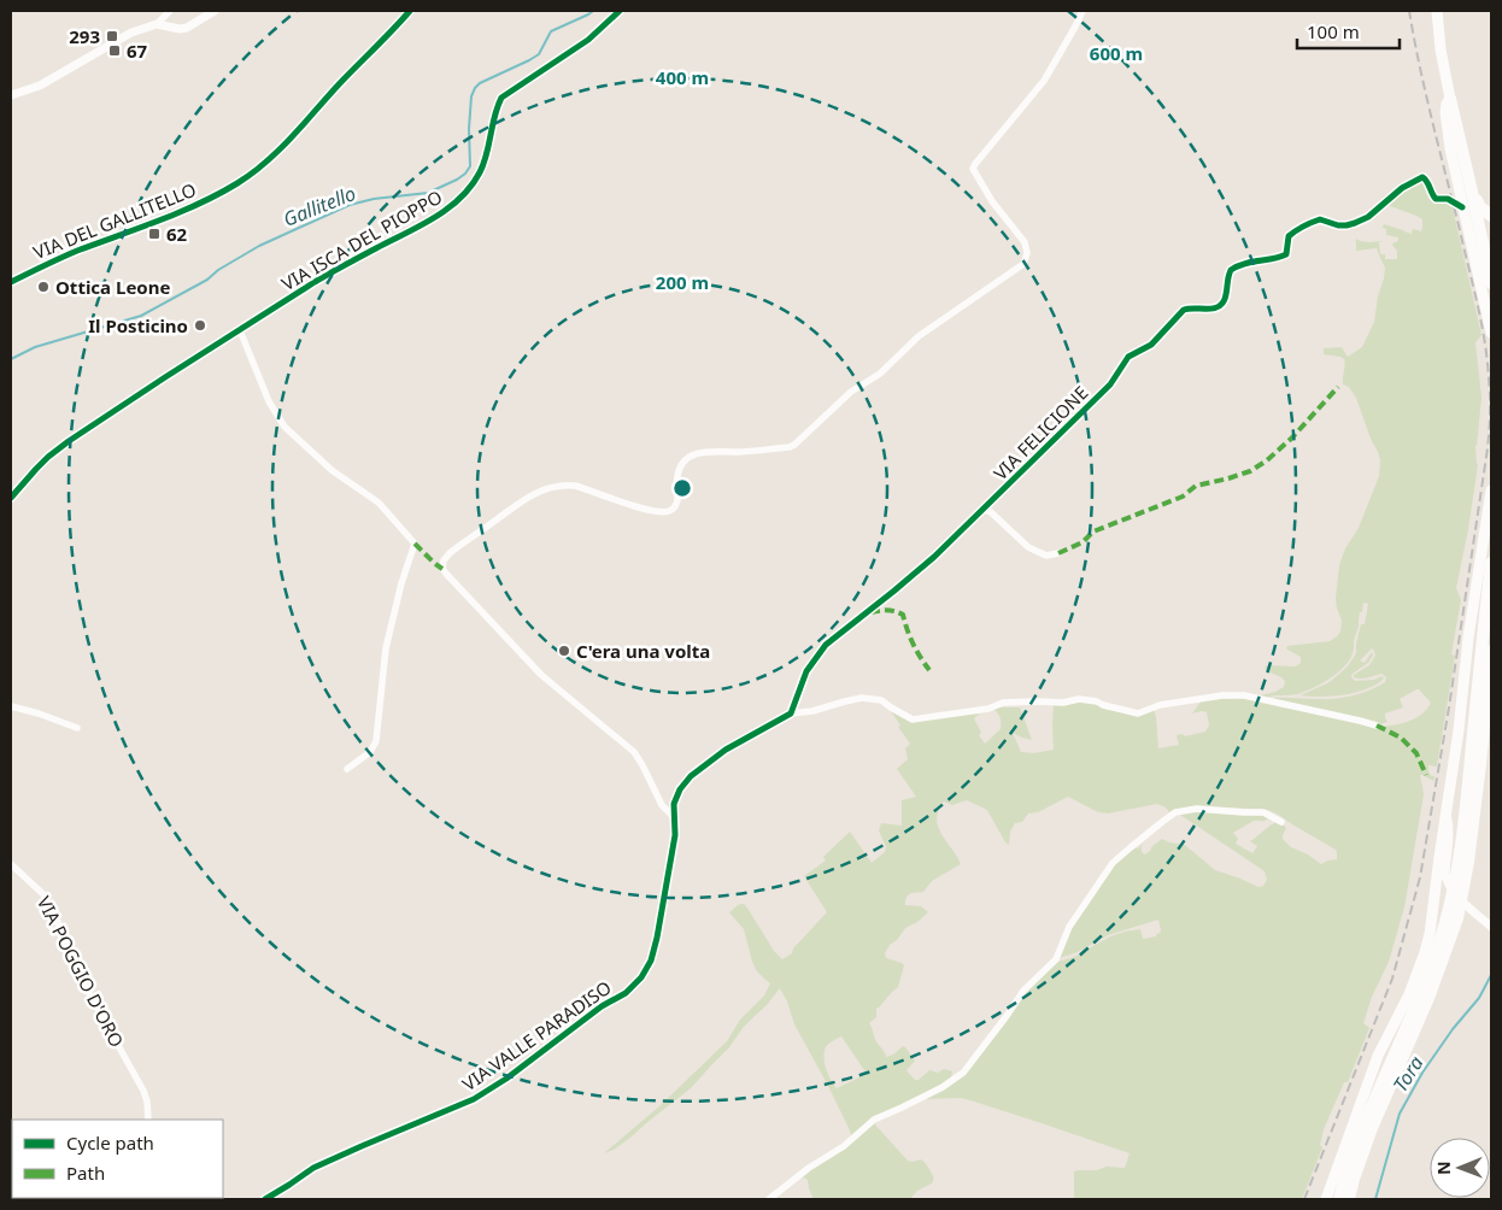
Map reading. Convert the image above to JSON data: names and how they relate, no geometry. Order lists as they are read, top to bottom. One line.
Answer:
{"streets":{"street":["VIA DEL GALLITELLO","VIA ISCA DEL PIOPPO","VIA FELICIONE","VIA POGGIO D'ORO","VIA VALLE PARADISO"]},"water":["Gallitello","Tora"],"places":{"transit":["293","67","62"],"other":["Ottica Leone","Il Posticino","C'era una volta"]},"legend":["Cycle path","Path"],"scale_bar":"100 m","north":"left","rings":["600 m","400 m","200 m"]}
